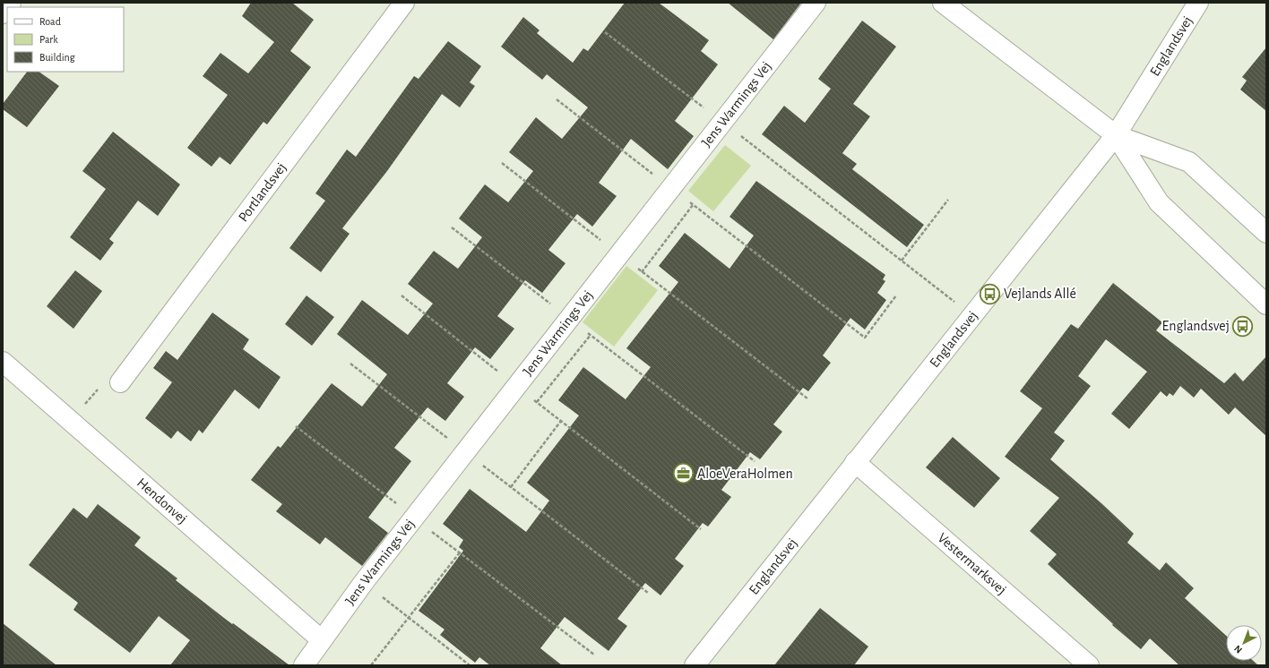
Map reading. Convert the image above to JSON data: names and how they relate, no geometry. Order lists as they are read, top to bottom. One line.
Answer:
{"streets":{"street":["Englandsvej","Jens Warmings Vej","Portlandsvej","Hendonvej","Vestermarksvej"]},"crossings":[["Englandsvej","Vestermarksvej"],["Jens Warmings Vej","Hendonvej"]],"places":{"bus stop":["Vejlands Allé","Englandsvej"],"office":["AloeVeraHolmen"]},"legend":["Road","Park","Building"],"north":"bottom left"}
